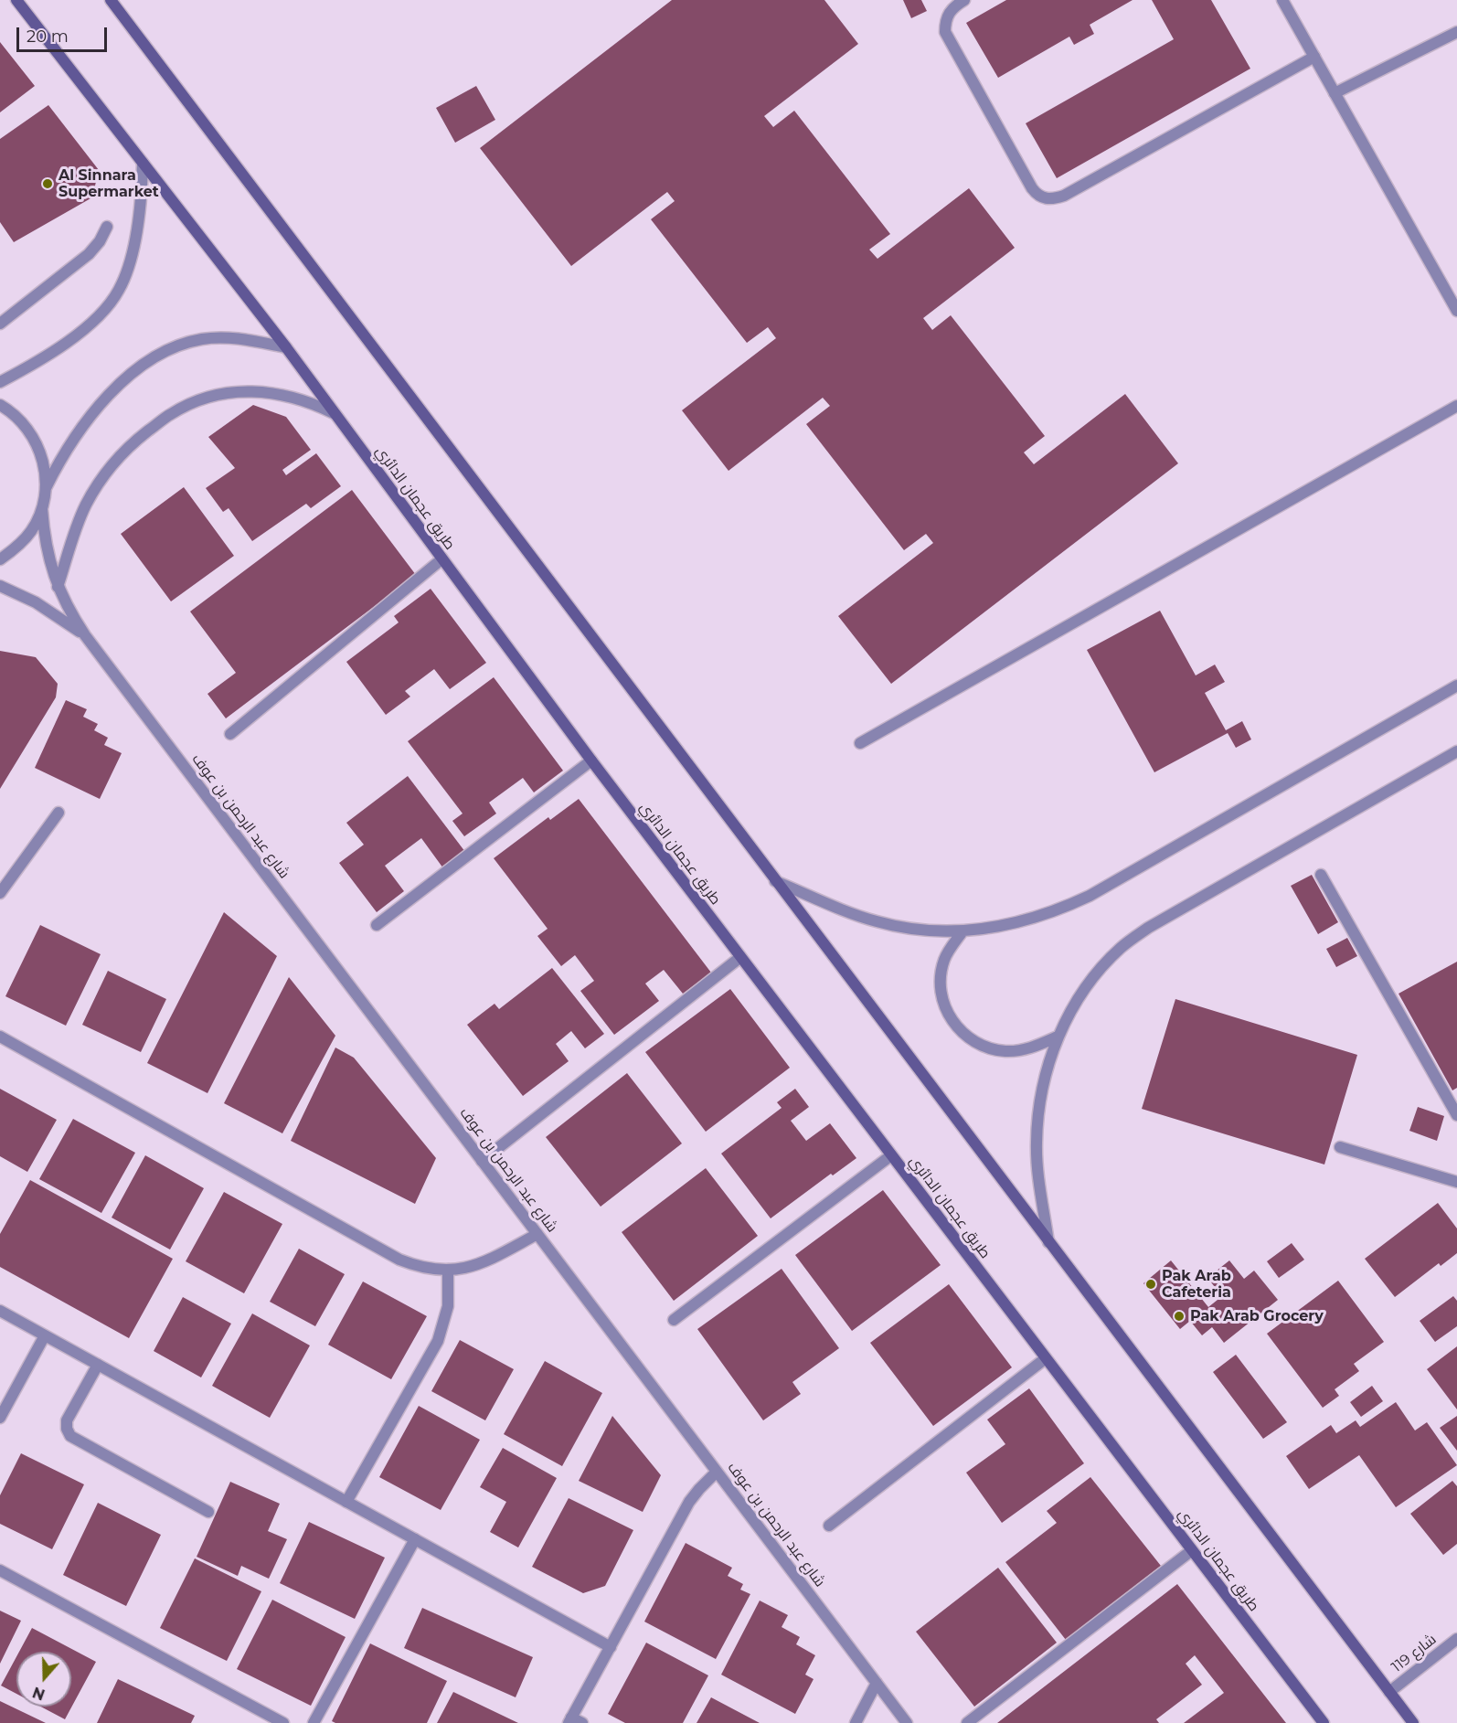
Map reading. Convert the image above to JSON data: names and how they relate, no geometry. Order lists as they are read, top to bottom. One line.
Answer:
{"streets":{"main road":["طريق عجمان الدائري"],"street":["شارع عبد الرحمن بن عوف","شارع 119"]},"places":["Al Sinnara Supermarket","Pak Arab Cafeteria","Pak Arab Grocery"],"scale_bar":"20 m","north":"bottom"}
